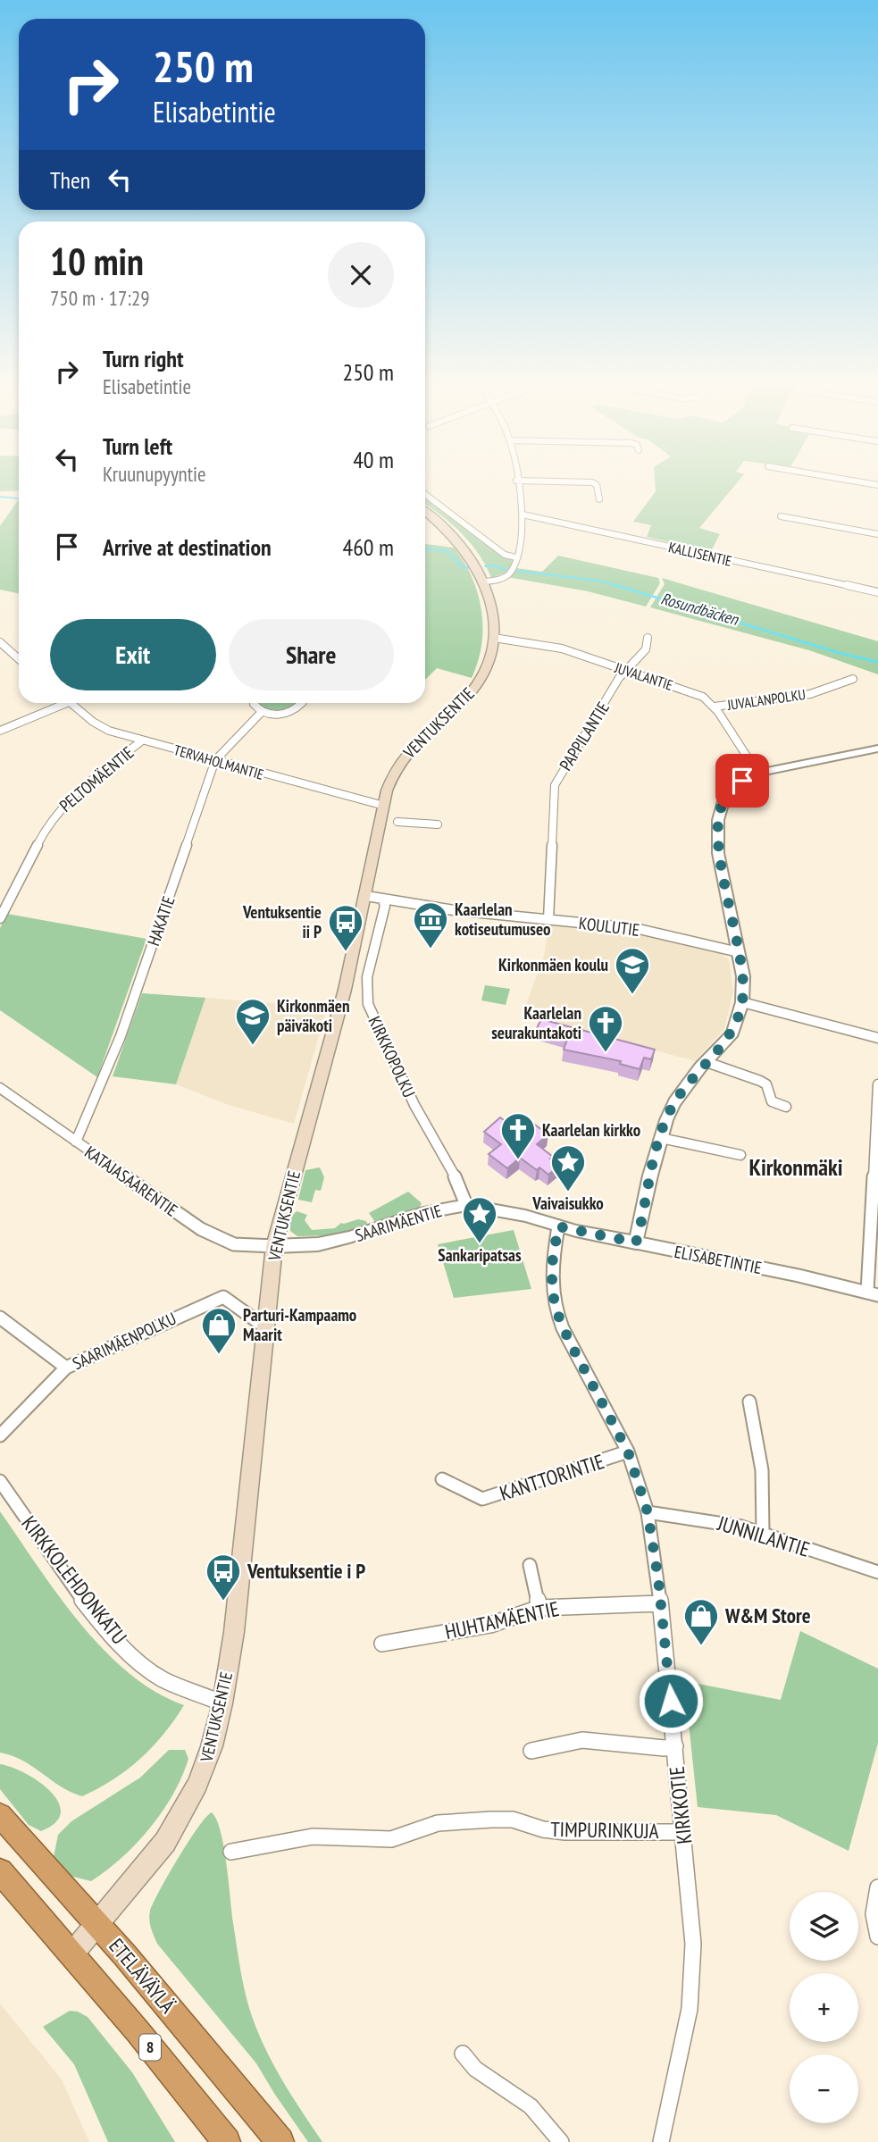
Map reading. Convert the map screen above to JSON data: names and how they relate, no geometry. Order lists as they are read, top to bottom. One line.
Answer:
{"streets":{"highway":["ETELÄVÄYLÄ","8"],"main road":["VENTUKSENTIE"],"street":["KALLISENTIE","JUVALANTIE","JUVALANPOLKU","PAPPILANTIE","TERVAHOLMANTIE","PELTOMÄENTIE","HAKATIE","KOULUTIE","KIRKKOPOLKU","KATAJASAARENTIE","SAARIMÄENTIE","ELISABETINTIE","SAARIMÄENPOLKU","KANTTORINTIE","JUNNILANTIE","KIRKKOLEHDONKATU","HUHTAMÄENTIE","KIRKKOTIE","TIMPURINKUJA"]},"crossings":[["JUVALANTIE","JUVALANPOLKU"],["JUVALANTIE","VENTUKSENTIE"],["JUVALANTIE","PAPPILANTIE"],["VENTUKSENTIE","TERVAHOLMANTIE"],["VENTUKSENTIE","KOULUTIE"],["VENTUKSENTIE","KIRKKOPOLKU"],["VENTUKSENTIE","KATAJASAARENTIE"],["VENTUKSENTIE","SAARIMÄENTIE"],["VENTUKSENTIE","SAARIMÄENPOLKU"],["VENTUKSENTIE","KIRKKOLEHDONKATU"],["VENTUKSENTIE","ETELÄVÄYLÄ"],["VENTUKSENTIE","8"],["PAPPILANTIE","KOULUTIE"],["TERVAHOLMANTIE","PELTOMÄENTIE"],["TERVAHOLMANTIE","HAKATIE"],["HAKATIE","KATAJASAARENTIE"],["KOULUTIE","KIRKKOPOLKU"],["KIRKKOPOLKU","SAARIMÄENTIE"],["KATAJASAARENTIE","SAARIMÄENTIE"],["SAARIMÄENTIE","ELISABETINTIE"],["SAARIMÄENTIE","KIRKKOTIE"],["ELISABETINTIE","KIRKKOTIE"],["KANTTORINTIE","KIRKKOTIE"],["JUNNILANTIE","KIRKKOTIE"],["HUHTAMÄENTIE","KIRKKOTIE"],["KIRKKOTIE","TIMPURINKUJA"]],"districts":["Kirkonmäki"],"water":["Rosundbäcken"],"places":{"museum":["Kaarlelan kotiseutumuseo"],"bus stop":["Ventuksentie ii P","Ventuksentie i P"],"school or university":["Kirkonmäen koulu","Kirkonmäen päiväkoti"],"church":["Kaarlelan seurakuntakoti","Kaarlelan kirkko"],"place":["Vaivaisukko","Sankaripatsas"],"shop":["Parturi-Kampaamo Maarit","W&M Store"]},"page":{"turn":["250 m","Elisabetintie"],"then":"Then","heading":["10 min","750 m · 17:29"],"list":[{"name":"Turn right","note":"Elisabetintie","value":"250 m"},{"name":"Turn left","note":"Kruunupyyntie","value":"40 m"},{"name":"Arrive at destination","value":"460 m"}],"buttons":["Exit","Share"],"map_buttons":["+","−"]}}
